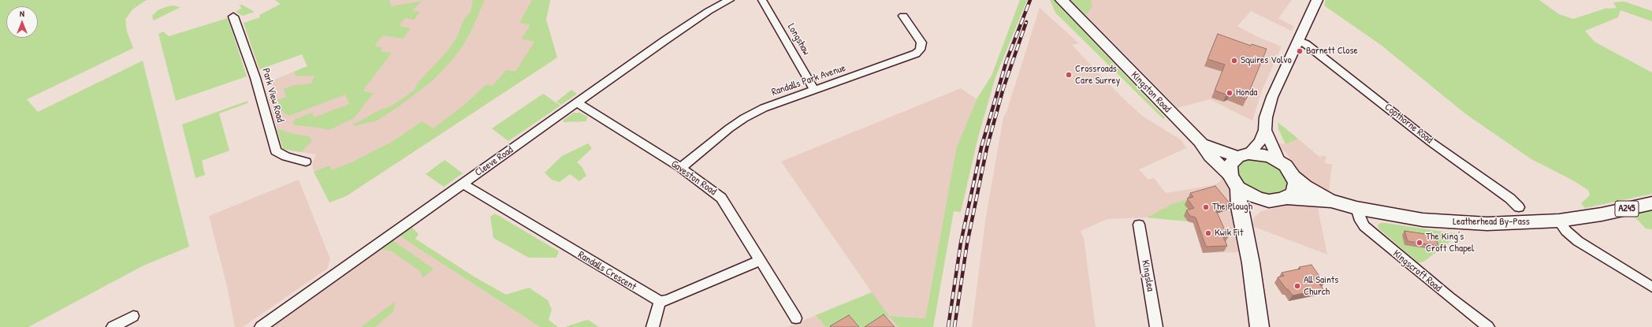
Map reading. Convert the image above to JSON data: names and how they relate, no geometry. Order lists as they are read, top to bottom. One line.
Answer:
{"streets":{"main road":["Kingston Road","A245","Leatherhead By-Pass"],"street":["Longshaw","Randalls Park Avenue","Park View Road","Copthorne Road","Cleeve Road","Gaveston Road","Randalls Crescent","Kingscroft Road","Kingslea"]},"crossings":[["Longshaw","Randalls Park Avenue"],["Randalls Park Avenue","Gaveston Road"],["Kingston Road","A245"],["Cleeve Road","Gaveston Road"],["Cleeve Road","Randalls Crescent"],["A245","Leatherhead By-Pass"],["Leatherhead By-Pass","Kingscroft Road"]],"places":["Barnett Close","Squires Volvo","Crossroads Care Surrey","Honda","The Plough","Kwik Fit","The King's Croft Chapel","All Saints Church"],"north":"top"}
